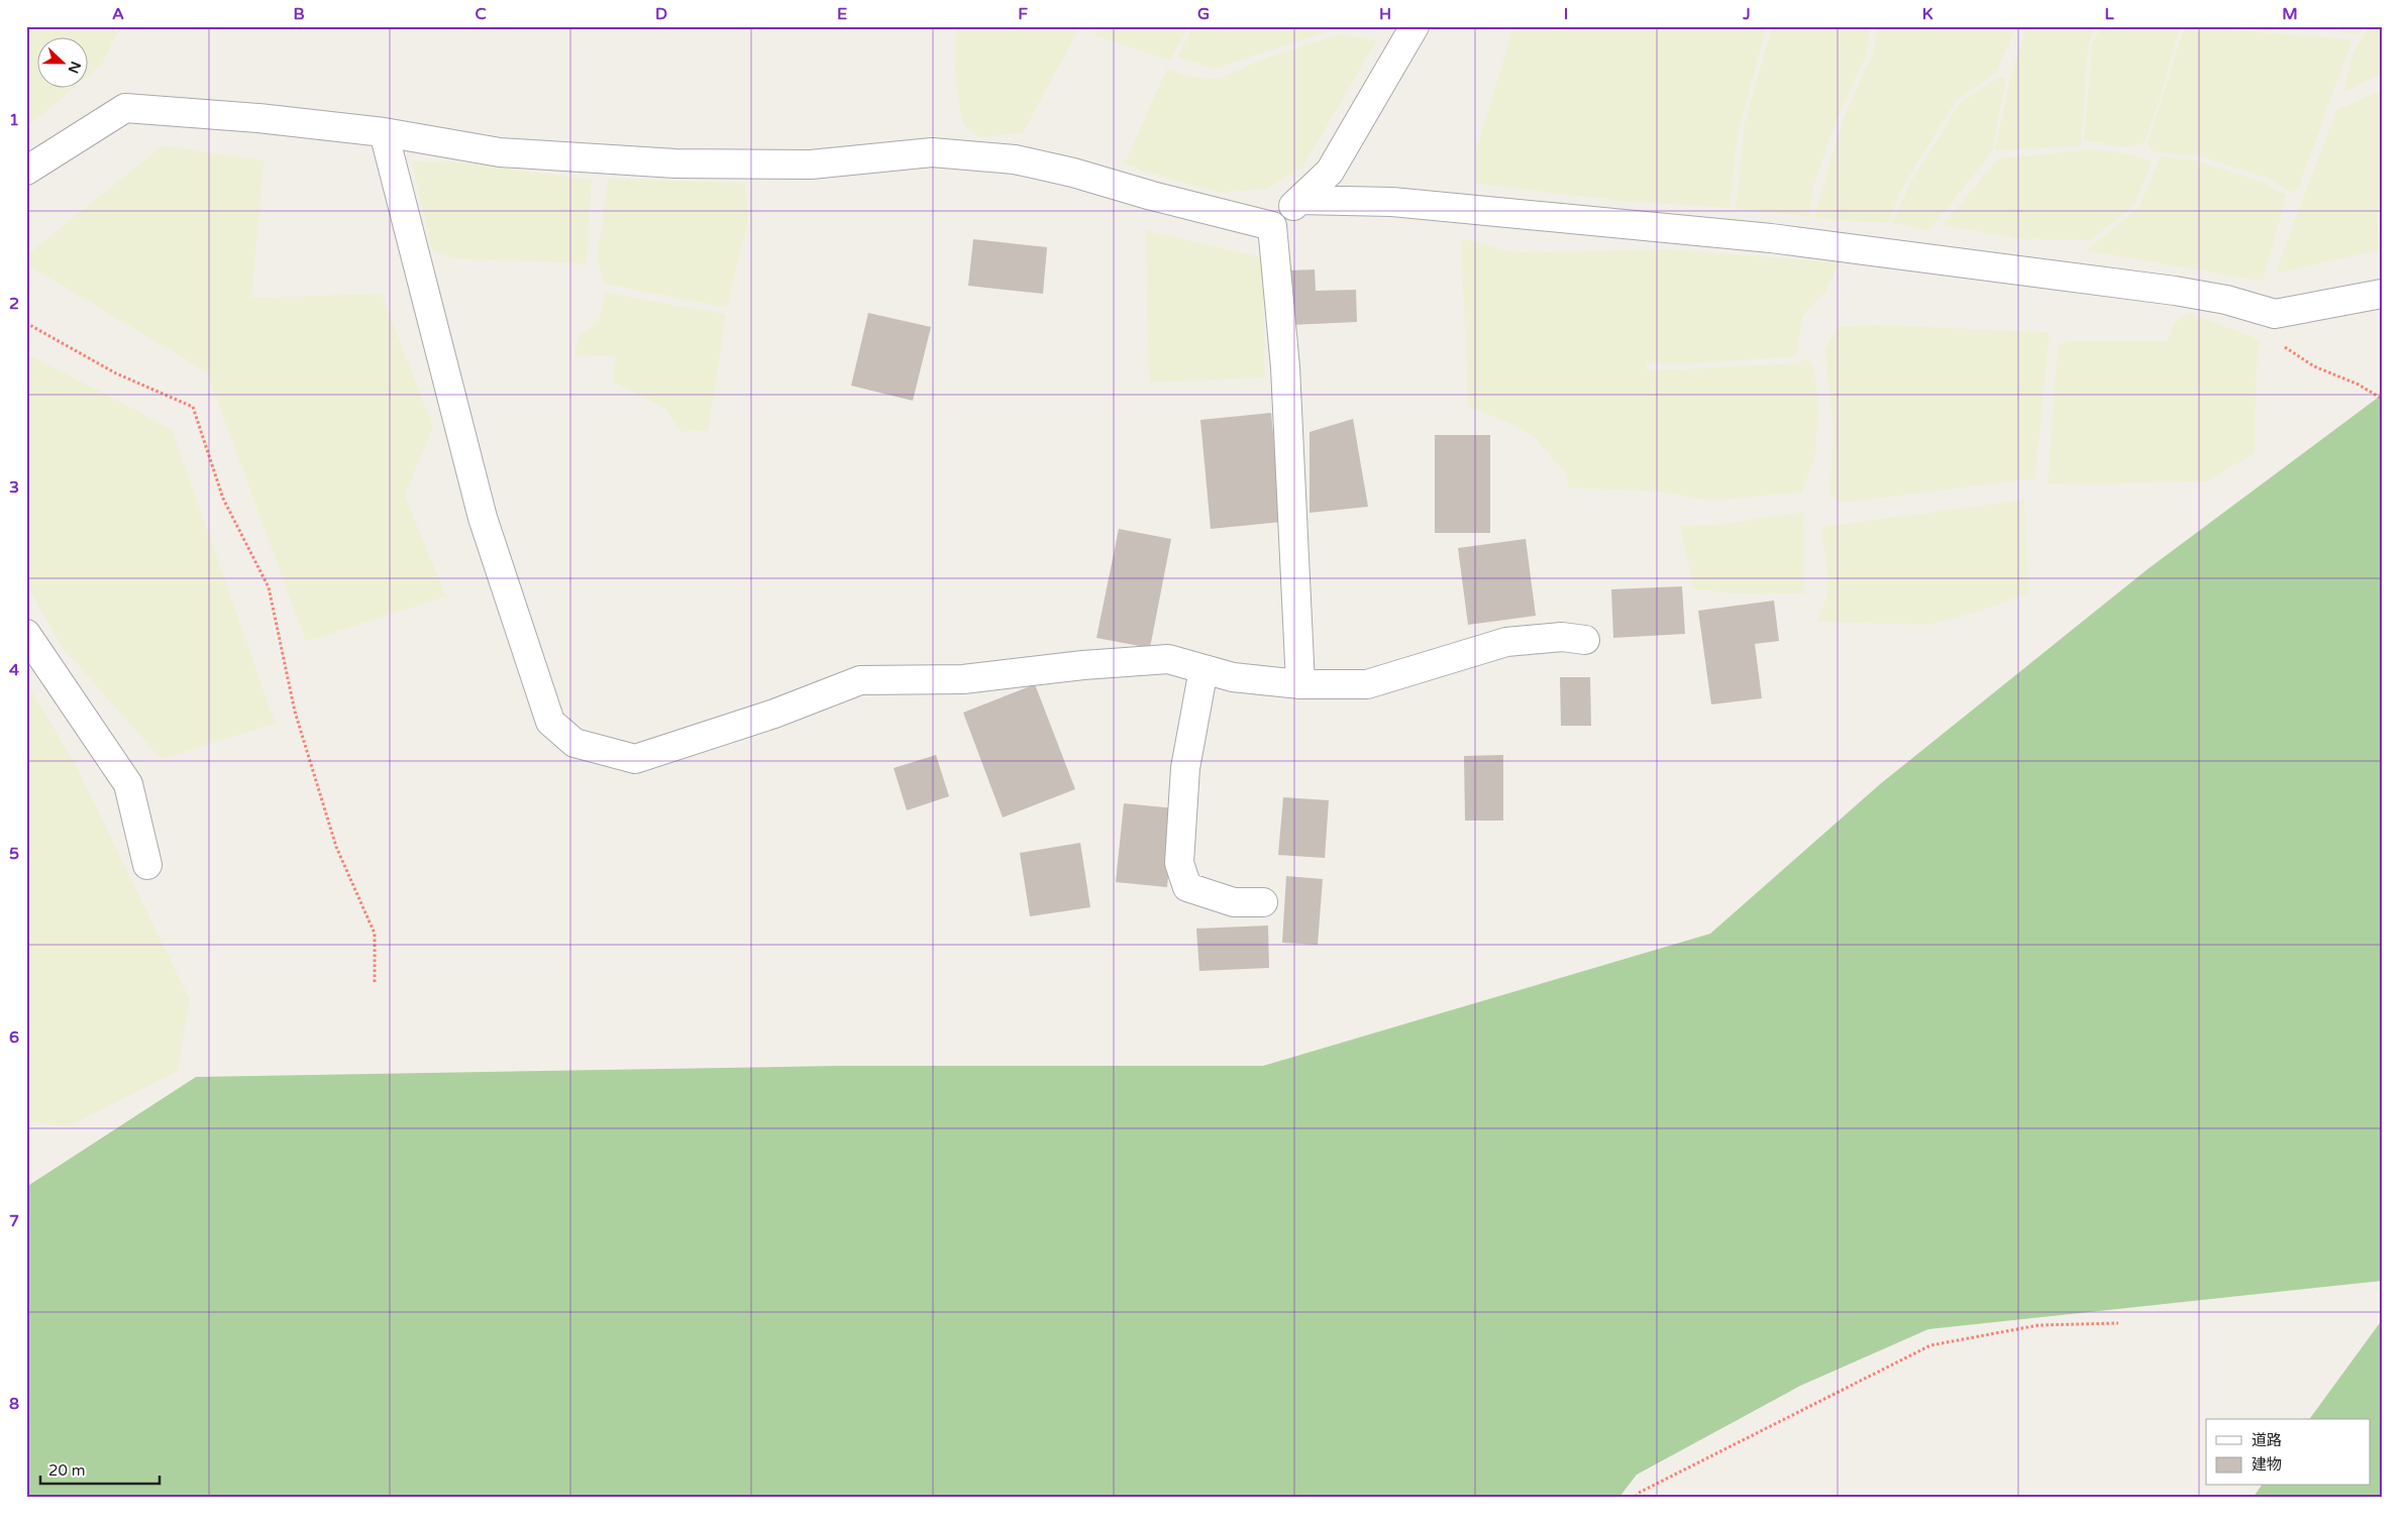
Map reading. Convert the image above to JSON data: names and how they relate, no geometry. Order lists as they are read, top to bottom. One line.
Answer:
{"legend":["道路","建物"],"scale_bar":"20 m","north":"right","grid":{"columns":["A","B","C","D","E","F","G","H","I","J","K","L","M"],"rows":["1","2","3","4","5","6","7","8"]}}
